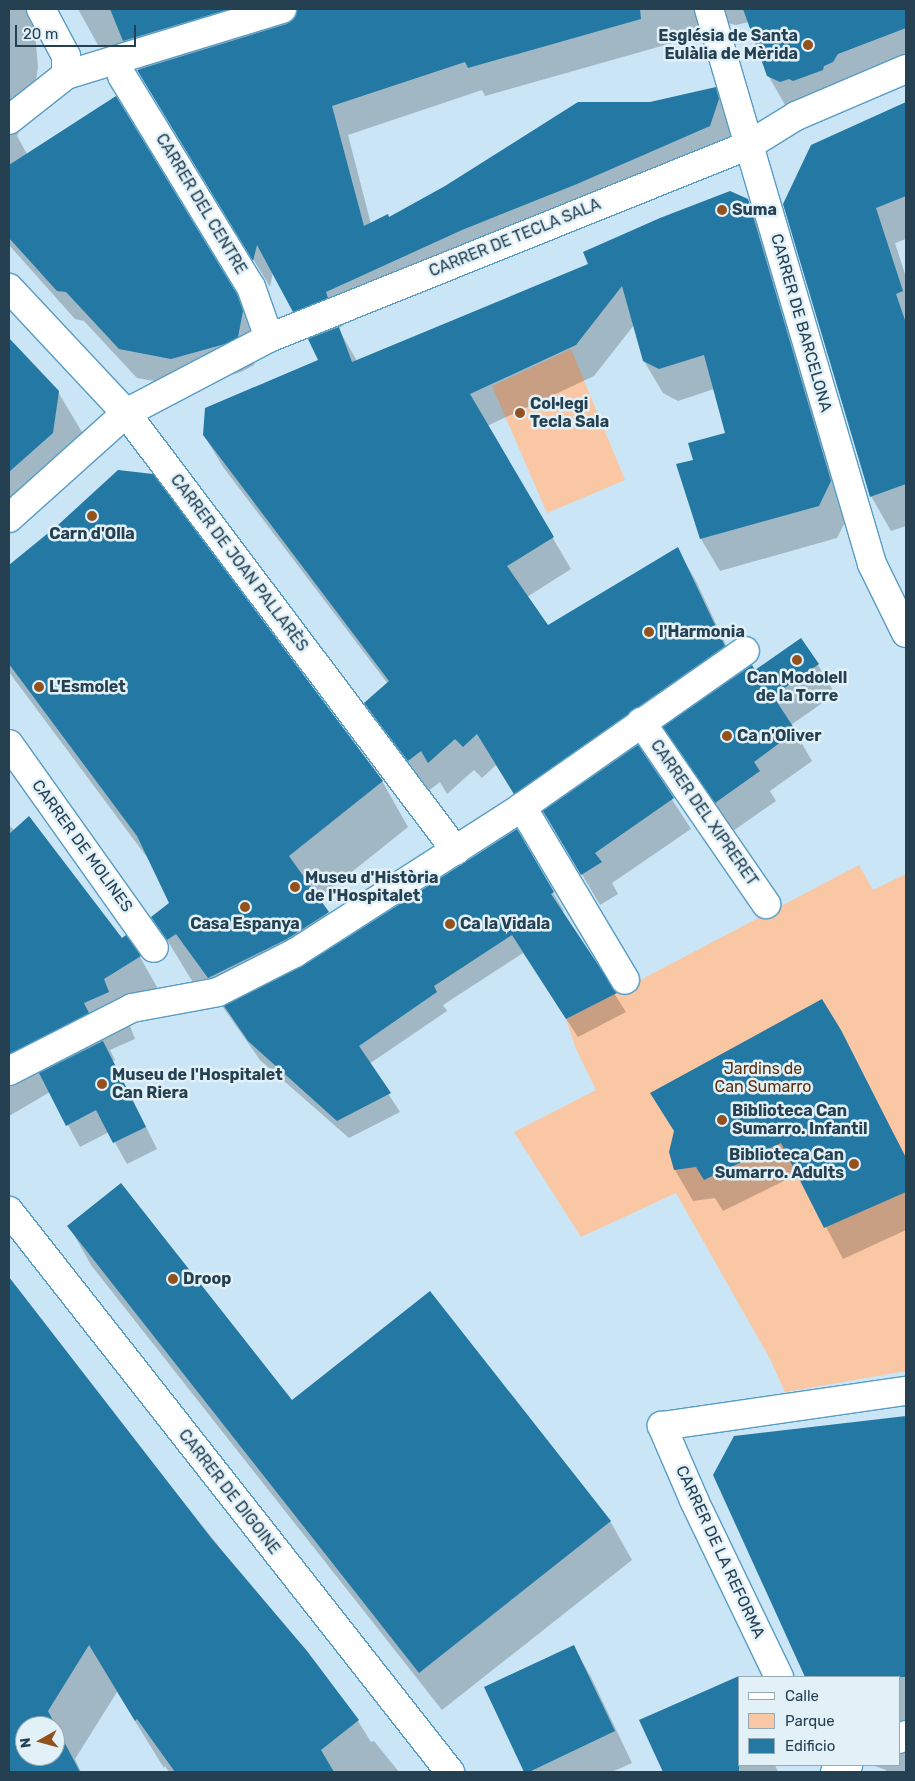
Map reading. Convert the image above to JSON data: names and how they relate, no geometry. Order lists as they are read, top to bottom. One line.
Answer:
{"streets":{"street":["CARRER DEL CENTRE","CARRER DE TECLA SALA","CARRER DE BARCELONA","CARRER DE JOAN PALLARÈS","CARRER DEL XIPRERET","CARRER DE MOLINES","CARRER DE DIGOINE","CARRER DE LA REFORMA"]},"crossings":[["CARRER DEL CENTRE","CARRER DE TECLA SALA"],["CARRER DE TECLA SALA","CARRER DE BARCELONA"],["CARRER DE TECLA SALA","CARRER DE JOAN PALLARÈS"],["CARRER DE JOAN PALLARÈS","CARRER DEL XIPRERET"]],"parks":["Jardins de Can Sumarro"],"places":["Església de Santa Eulàlia de Mèrida","Suma","Col·legi Tecla Sala","Carn d'Olla","l'Harmonia","Can Modolell de la Torre","L'Esmolet","Ca n'Oliver","Museu d'Història de l'Hospitalet","Casa Espanya","Ca la Vidala","Museu de l'Hospitalet Can Riera","Biblioteca Can Sumarro. Infantil","Biblioteca Can Sumarro. Adults","Droop"],"legend":["Calle","Parque","Edificio"],"scale_bar":"20 m","north":"left"}
